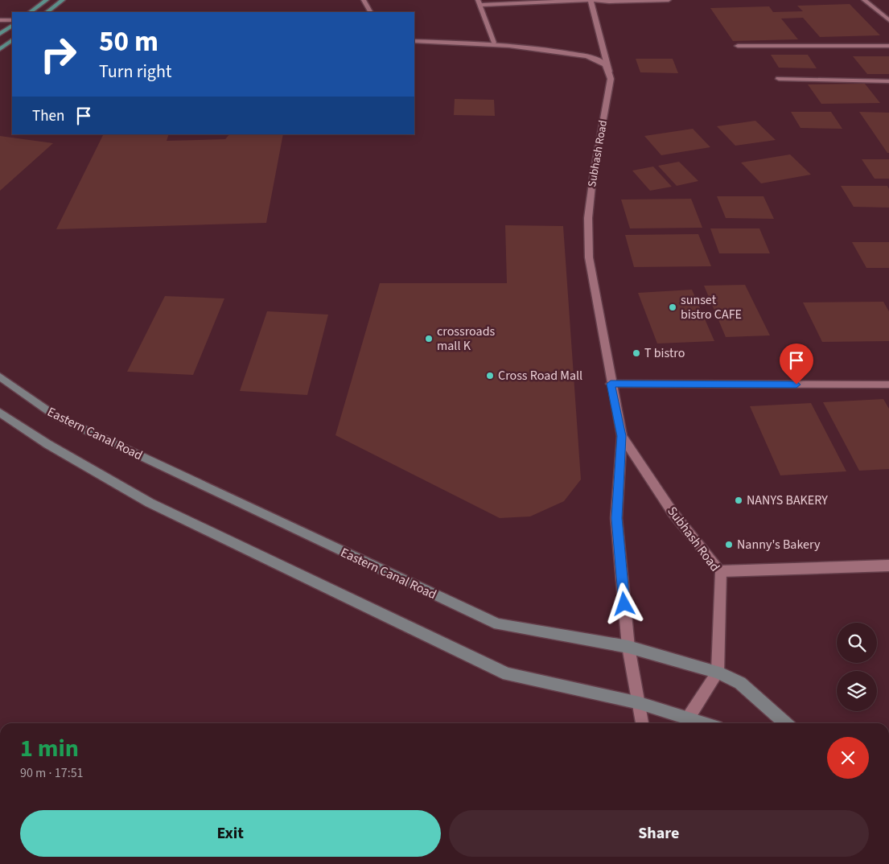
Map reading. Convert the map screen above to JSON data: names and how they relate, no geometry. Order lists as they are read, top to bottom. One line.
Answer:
{"streets":{"main road":["Eastern Canal Road"],"street":["Subhash Road"]},"crossings":[["Subhash Road","Eastern Canal Road"]],"places":["sunset bistro CAFE","crossroads mall K","T bistro","Cross Road Mall","NANYS BAKERY","Nanny's Bakery"],"page":{"turn":["50 m","Turn right"],"then":"Then","heading":["1 min","90 m · 17:51"],"buttons":["Exit","Share"]}}
